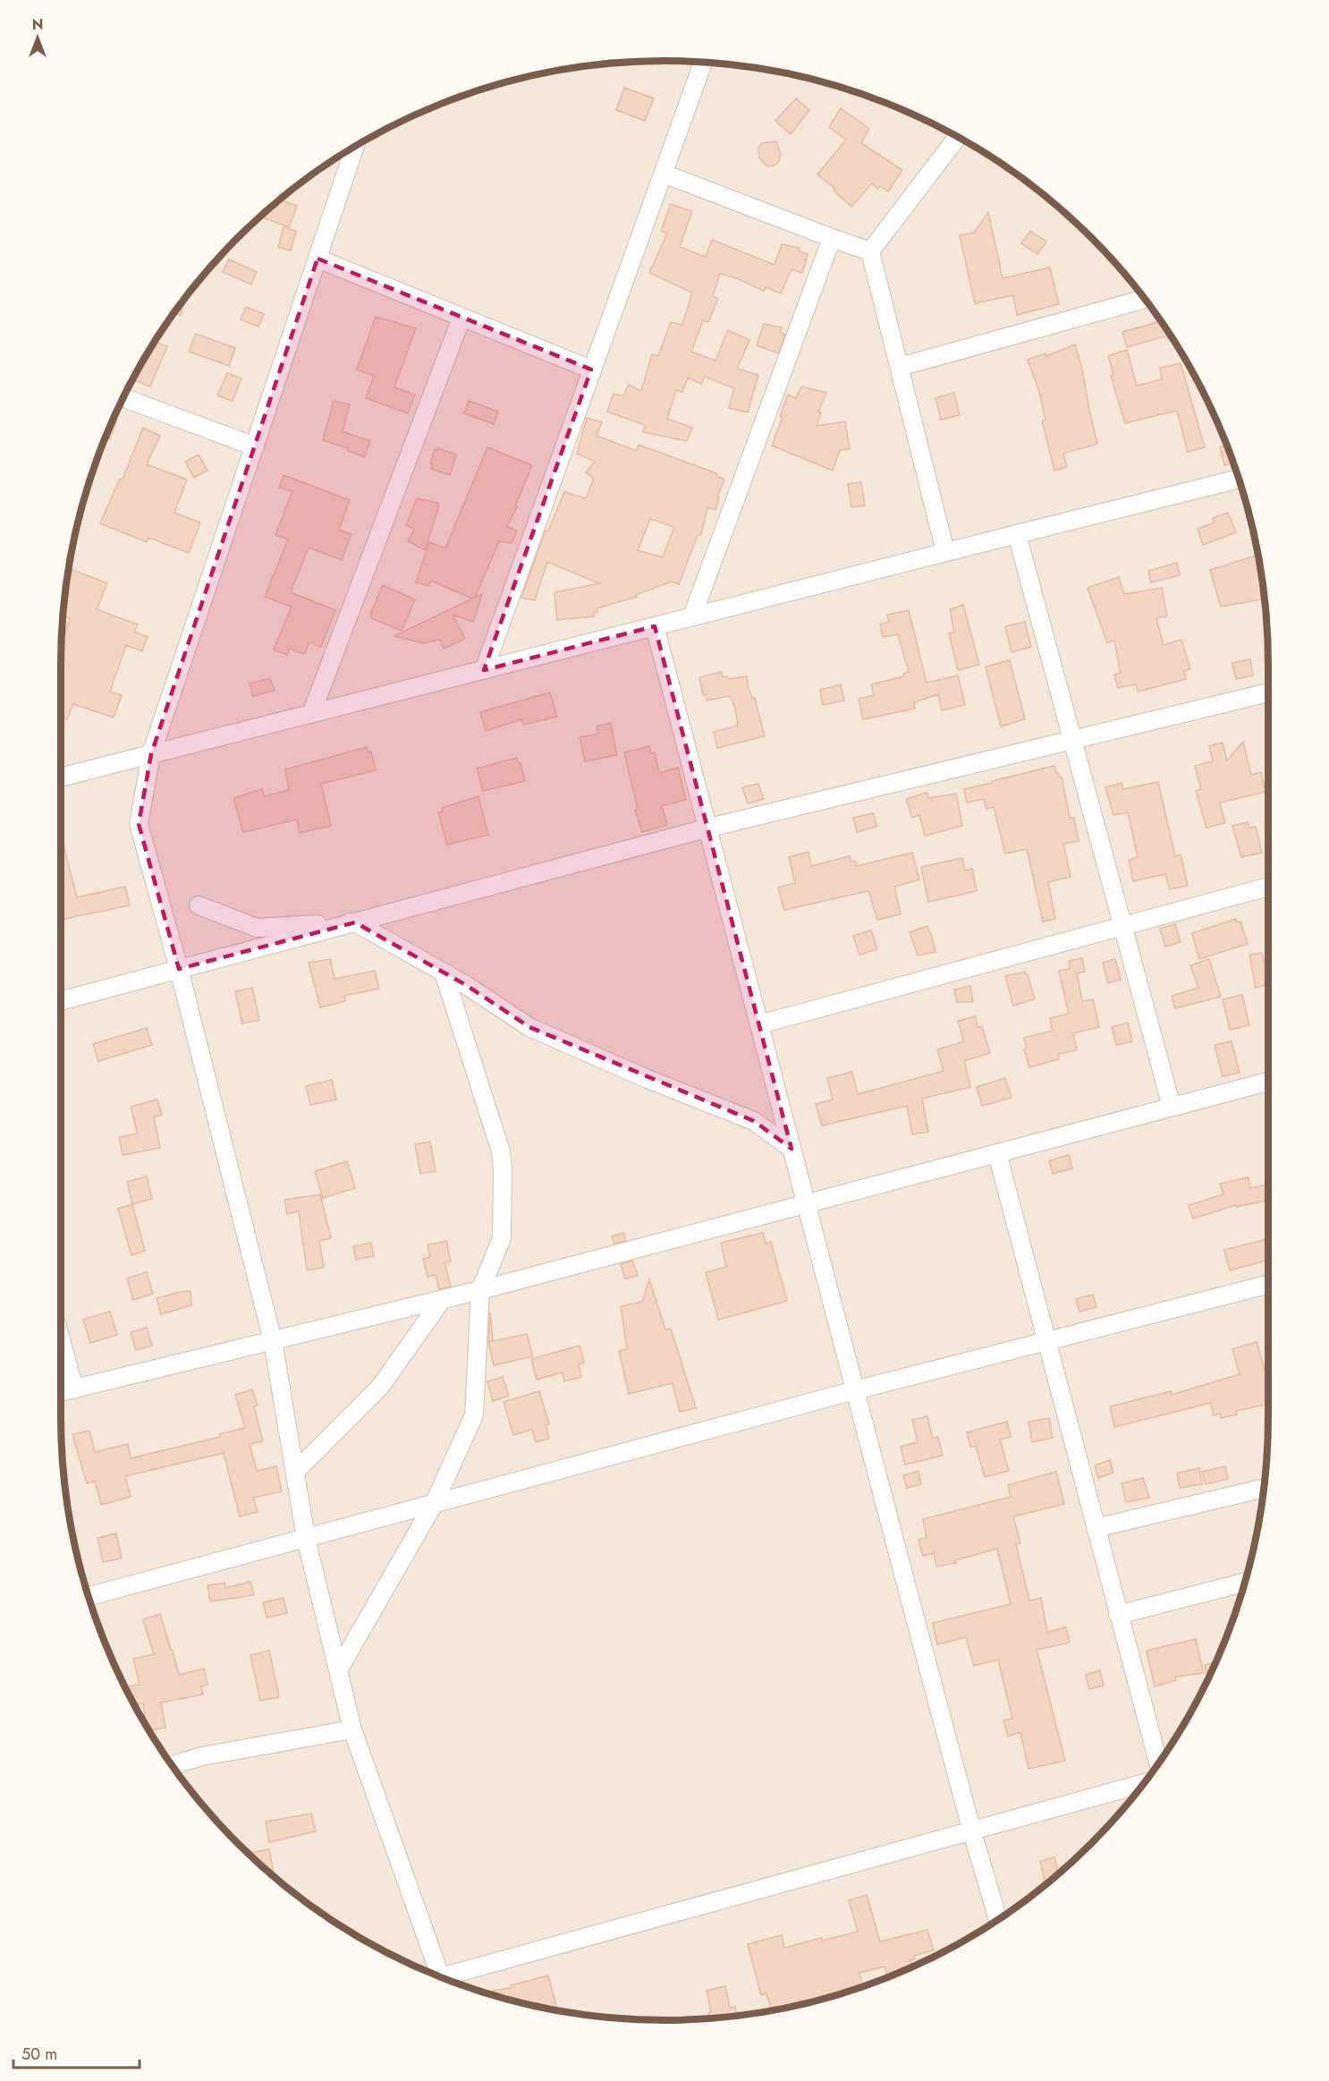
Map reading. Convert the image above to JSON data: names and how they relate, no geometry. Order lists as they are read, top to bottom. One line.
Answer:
{"scale_bar":"50 m","north":"top"}
